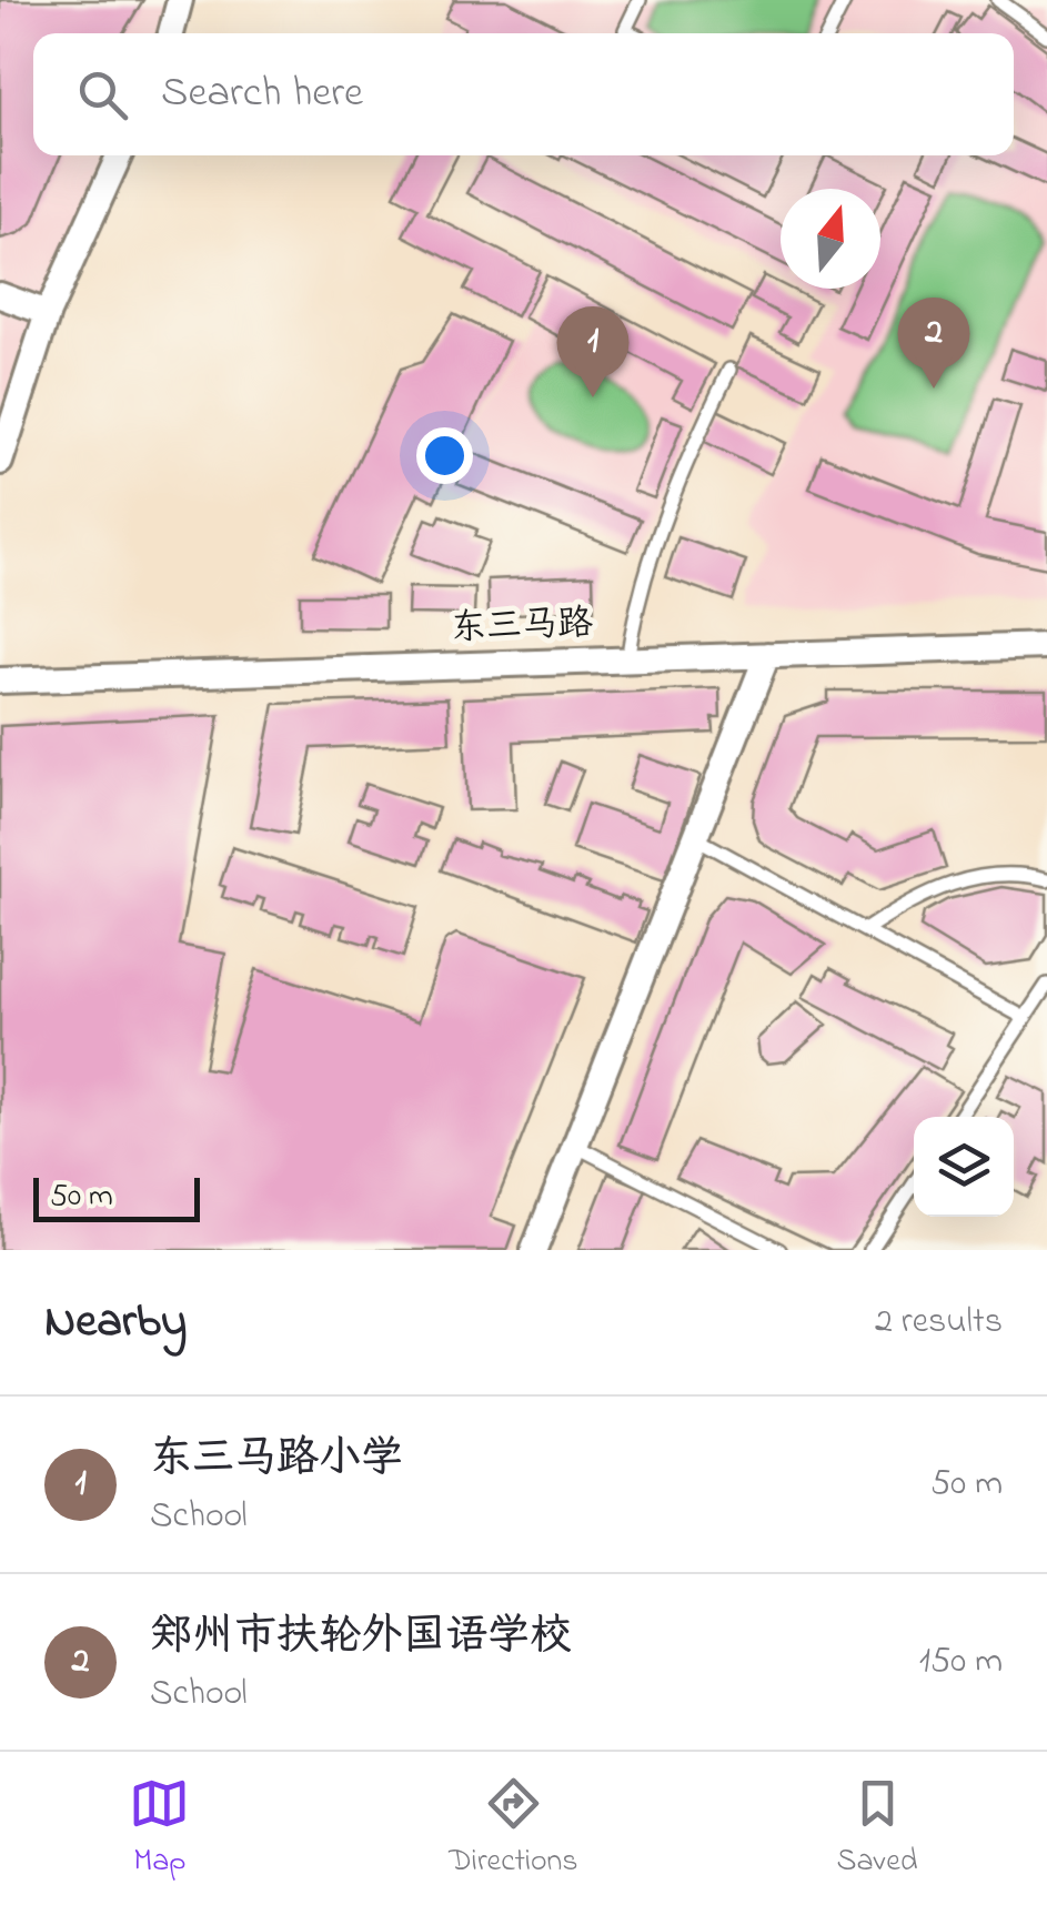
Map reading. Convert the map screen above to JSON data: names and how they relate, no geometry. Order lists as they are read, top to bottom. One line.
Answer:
{"streets":{"street":["东三马路"]},"scale_bar":"50 m","north":"top","page":{"search":"Search here","pins":["2","1"],"scale":"50 m","heading":["Nearby","2 results"],"list":[{"mark":"1","name":"东三马路小学","note":"School","value":"50 m"},{"mark":"2","name":"郑州市扶轮外国语学校","note":"School","value":"150 m"}],"nav":["Map","Directions","Saved"]}}
